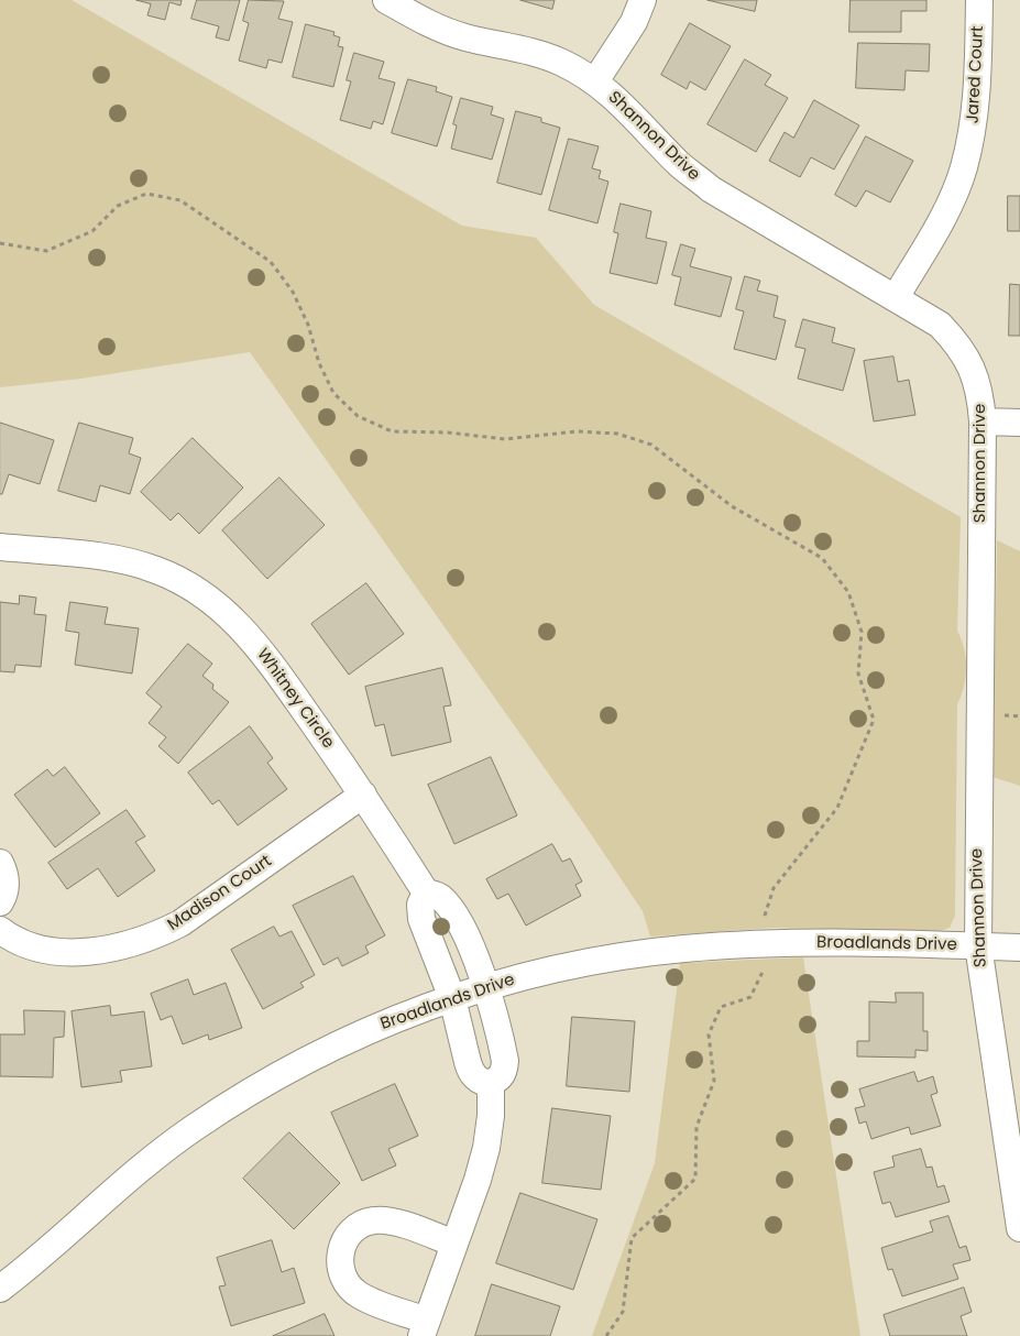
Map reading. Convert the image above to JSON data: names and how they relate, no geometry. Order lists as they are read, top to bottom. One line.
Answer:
{"streets":{"street":["Jared Court","Shannon Drive","Whitney Circle","Madison Court","Broadlands Drive"]},"crossings":[["Jared Court","Shannon Drive"],["Shannon Drive","Broadlands Drive"],["Whitney Circle","Madison Court"],["Whitney Circle","Broadlands Drive"]]}
